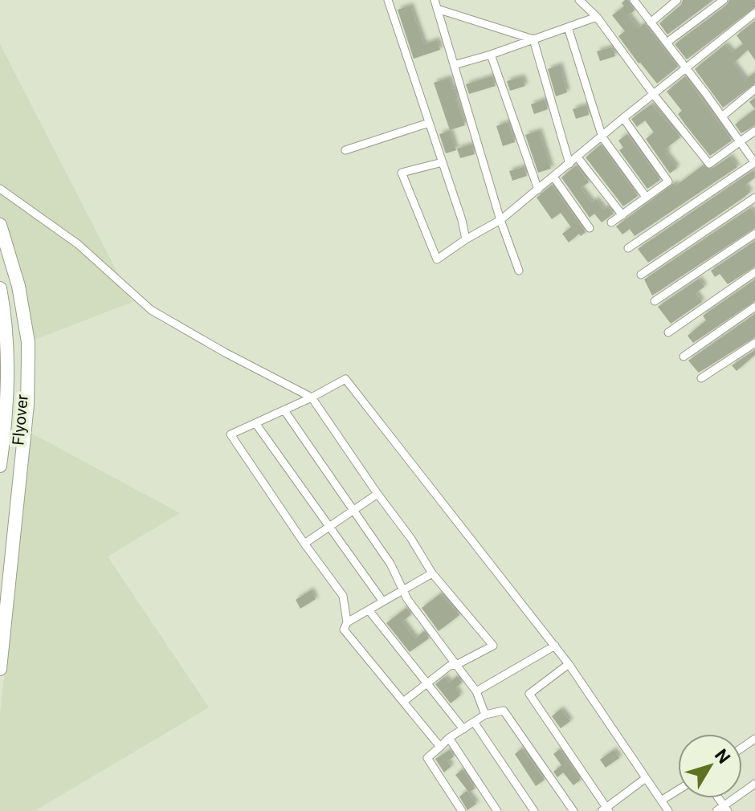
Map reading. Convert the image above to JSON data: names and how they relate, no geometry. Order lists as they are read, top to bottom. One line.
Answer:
{"streets":{"highway":["Flyover"]},"north":"top right"}
